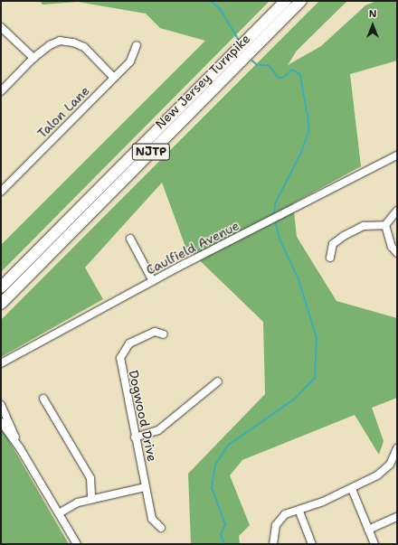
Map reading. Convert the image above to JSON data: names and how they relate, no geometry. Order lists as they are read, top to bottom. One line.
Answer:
{"streets":{"highway":["New Jersey Turnpike","NJTP"],"street":["Talon Lane","Caulfield Avenue","Dogwood Drive"]},"north":"top"}
